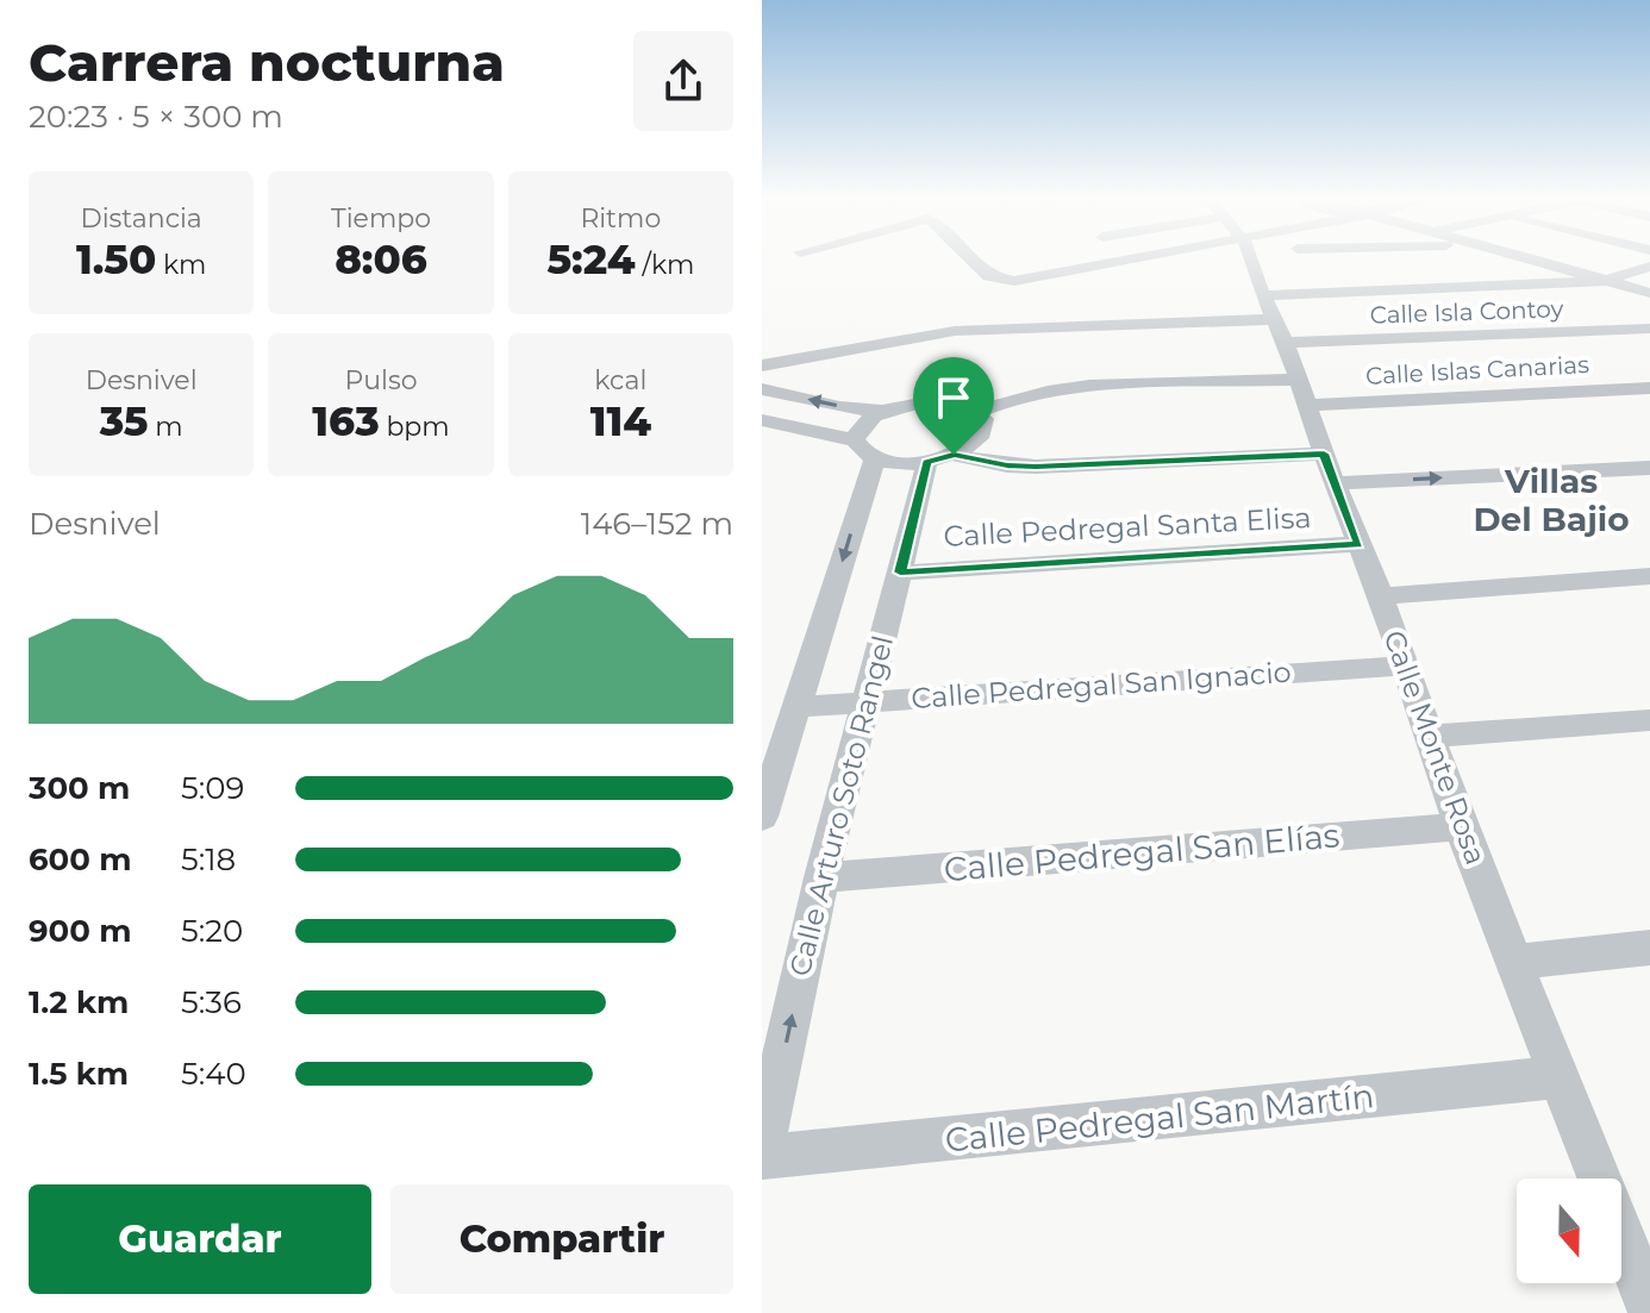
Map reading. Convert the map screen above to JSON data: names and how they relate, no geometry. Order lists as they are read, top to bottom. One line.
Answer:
{"streets":{"street":["Calle Isla Contoy","Calle Islas Canarias","Calle Pedregal Santa Elisa","Calle Pedregal San Ignacio","Calle Monte Rosa","Calle Arturo Soto Rangel","Calle Pedregal San Elías","Calle Pedregal San Martín"]},"crossings":[["Calle Isla Contoy","Calle Monte Rosa"],["Calle Islas Canarias","Calle Monte Rosa"],["Calle Pedregal Santa Elisa","Calle Monte Rosa"],["Calle Pedregal Santa Elisa","Calle Arturo Soto Rangel"],["Calle Pedregal San Ignacio","Calle Monte Rosa"],["Calle Pedregal San Ignacio","Calle Arturo Soto Rangel"],["Calle Monte Rosa","Calle Pedregal San Elías"],["Calle Monte Rosa","Calle Pedregal San Martín"],["Calle Arturo Soto Rangel","Calle Pedregal San Elías"],["Calle Arturo Soto Rangel","Calle Pedregal San Martín"]],"one_way":["Calle Arturo Soto Rangel"],"districts":["Villas Del Bajio"],"north":"bottom","page":{"heading":["Carrera nocturna","20:23 · 5 × 300 m"],"stats":[["Distancia","1.50 km"],["Tiempo","8:06"],["Ritmo","5:24 /km"],["Desnivel","35 m"],["Pulso","163 bpm"],["kcal","114"]],"chart":["Desnivel","146–152 m"],"list":[{"name":"300 m","note":"5:09"},{"name":"600 m","note":"5:18"},{"name":"900 m","note":"5:20"},{"name":"1.2 km","note":"5:36"},{"name":"1.5 km","note":"5:40"}],"buttons":["Guardar","Compartir"]}}
